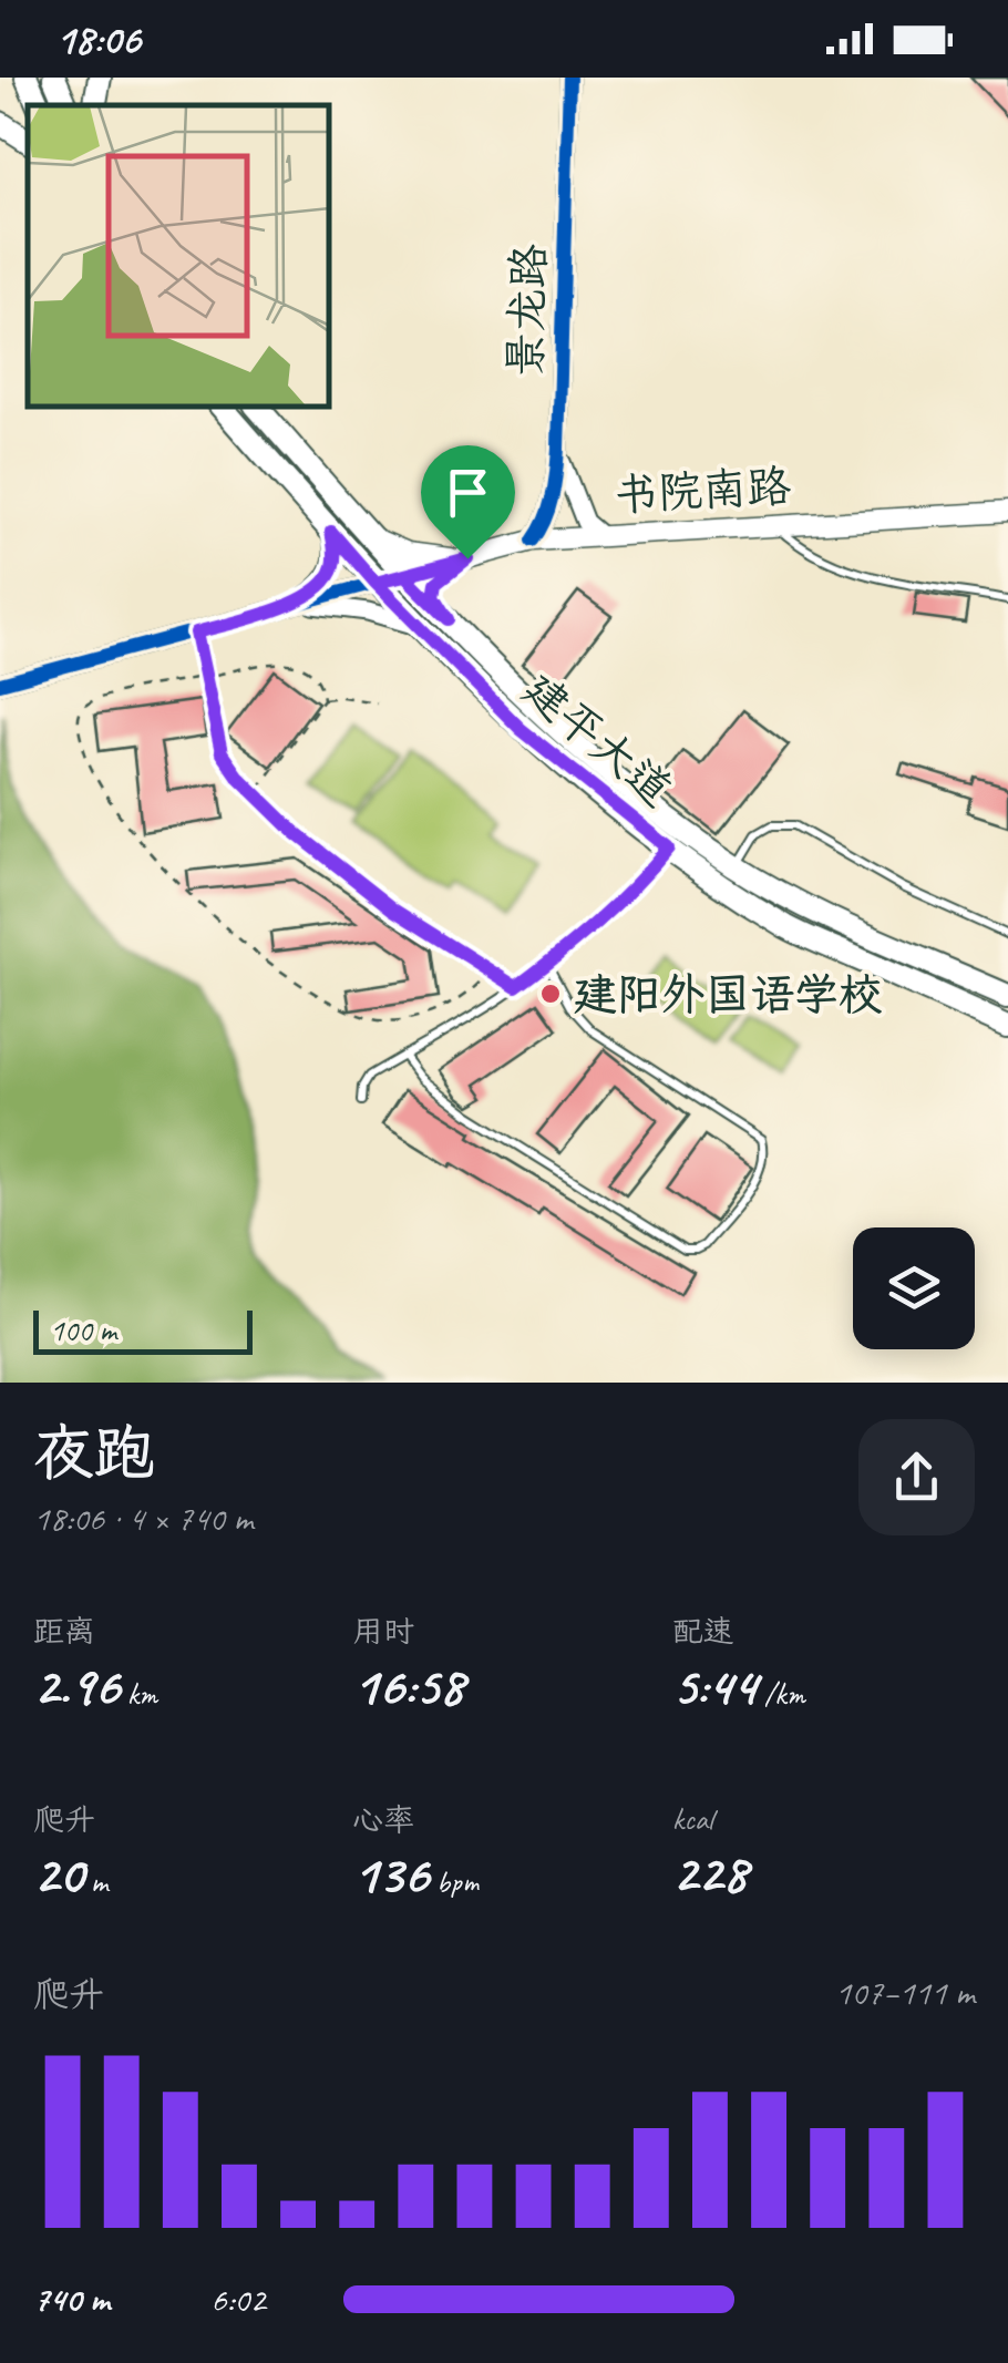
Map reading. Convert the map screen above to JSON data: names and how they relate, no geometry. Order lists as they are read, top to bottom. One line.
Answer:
{"streets":{"main road":["书院南路","建平大道"],"street":["景龙路"]},"crossings":[["景龙路","书院南路"],["书院南路","建平大道"]],"places":["建阳外国语学校"],"scale_bar":"100 m","page":{"status":"18:06","scale":"100 m","heading":["夜跑","18:06 · 4 × 740 m"],"stats":[["距离","2.96 km"],["用时","16:58"],["配速","5:44 /km"],["爬升","20 m"],["心率","136 bpm"],["kcal","228"]],"chart":["爬升","107–111 m"],"list":[{"name":"740 m","note":"6:02"}]}}
